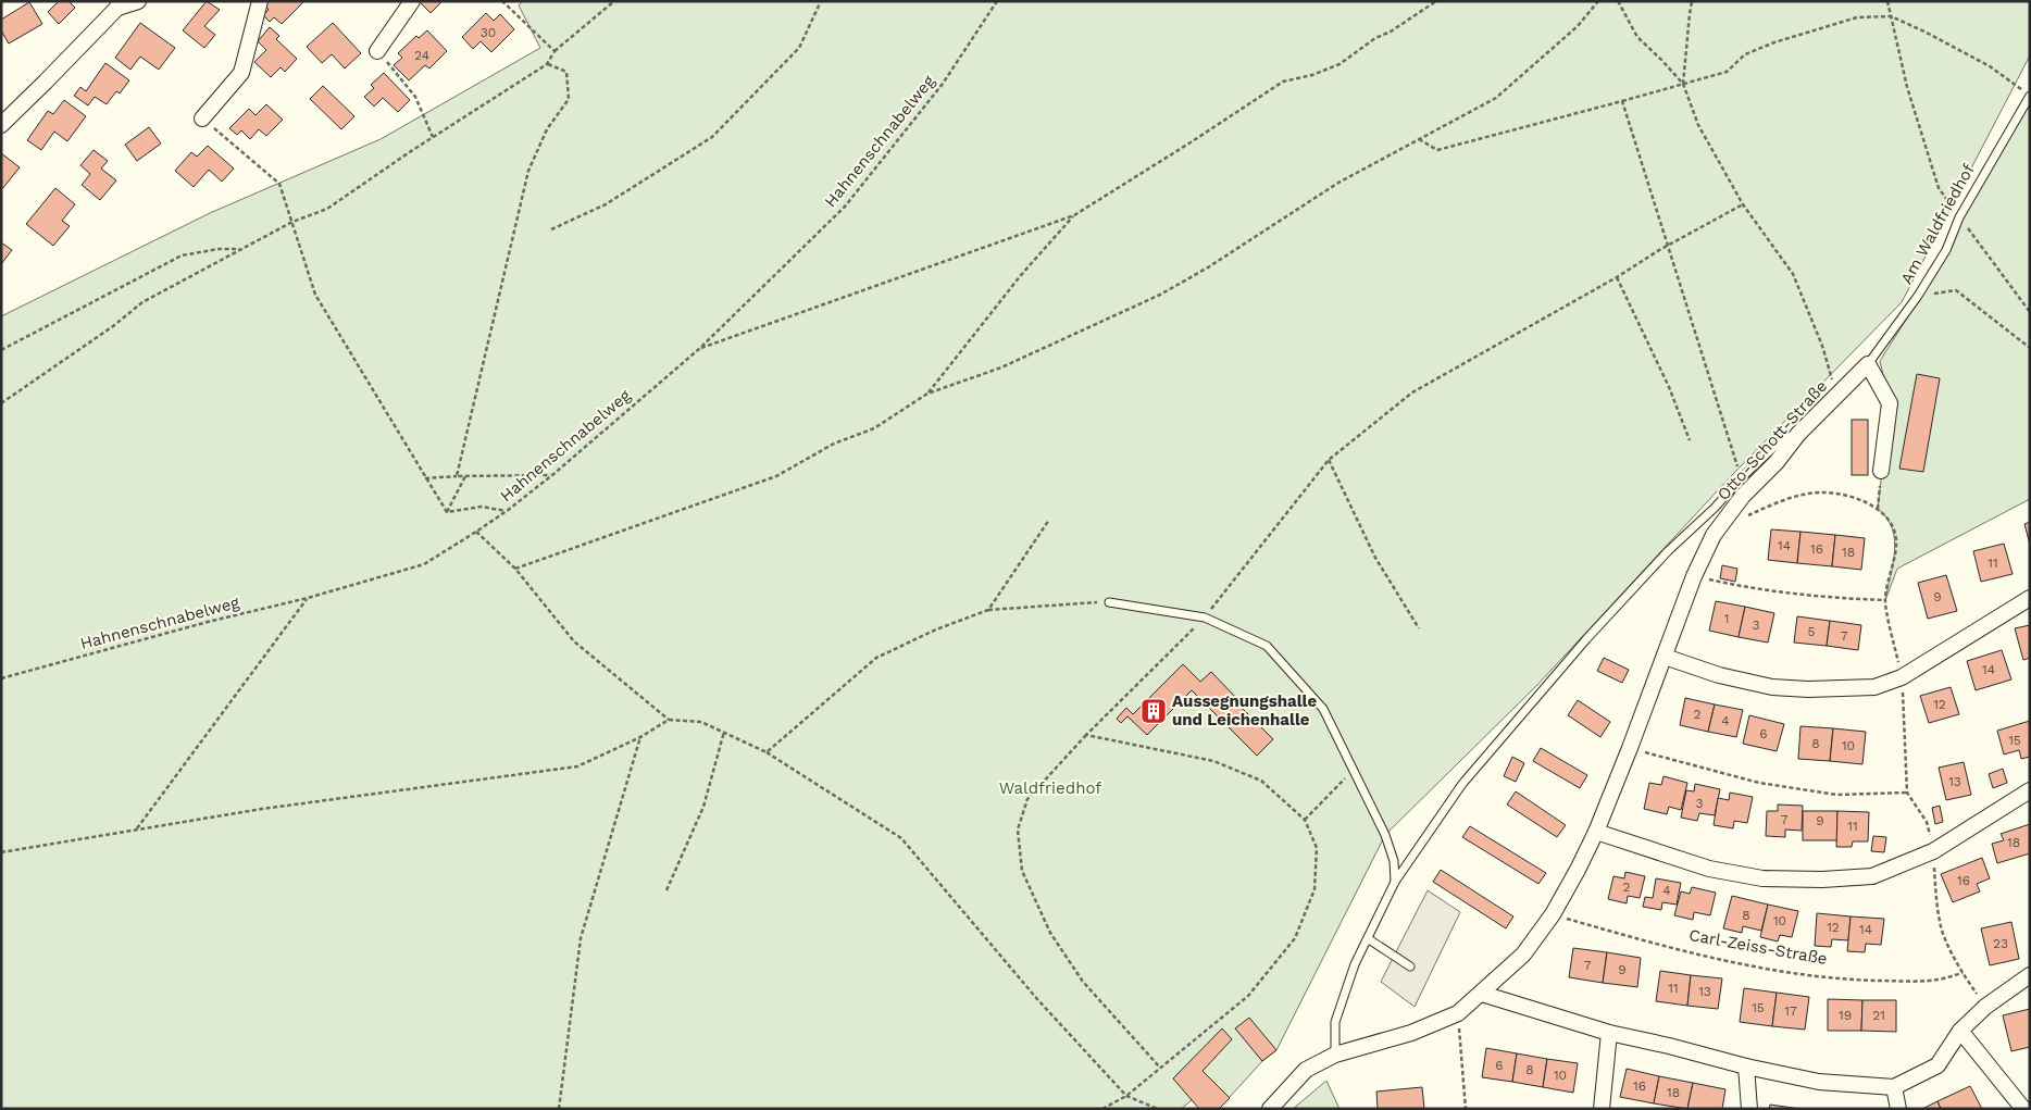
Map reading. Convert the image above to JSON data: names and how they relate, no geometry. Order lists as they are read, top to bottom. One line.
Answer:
{"streets":{"street":["Otto-Schott-Straße"],"lane":["Am Waldfriedhof"],"path":["Hahnenschnabelweg","Carl-Zeiss-Straße"]},"crossings":[["Am Waldfriedhof","Otto-Schott-Straße"]],"parks":["Waldfriedhof"],"places":{"building":["Aussegnungshalle und Leichenhalle"]},"house_numbers":["30","24","14","16","18","11","9","1","3","5","7","14","12","2","4","6","15","8","10","13","3","7","9","11","18","16","2","4","8","10","12","14","23","7","9","11","13","15","17","19","21","6","8","10","16","18"]}
